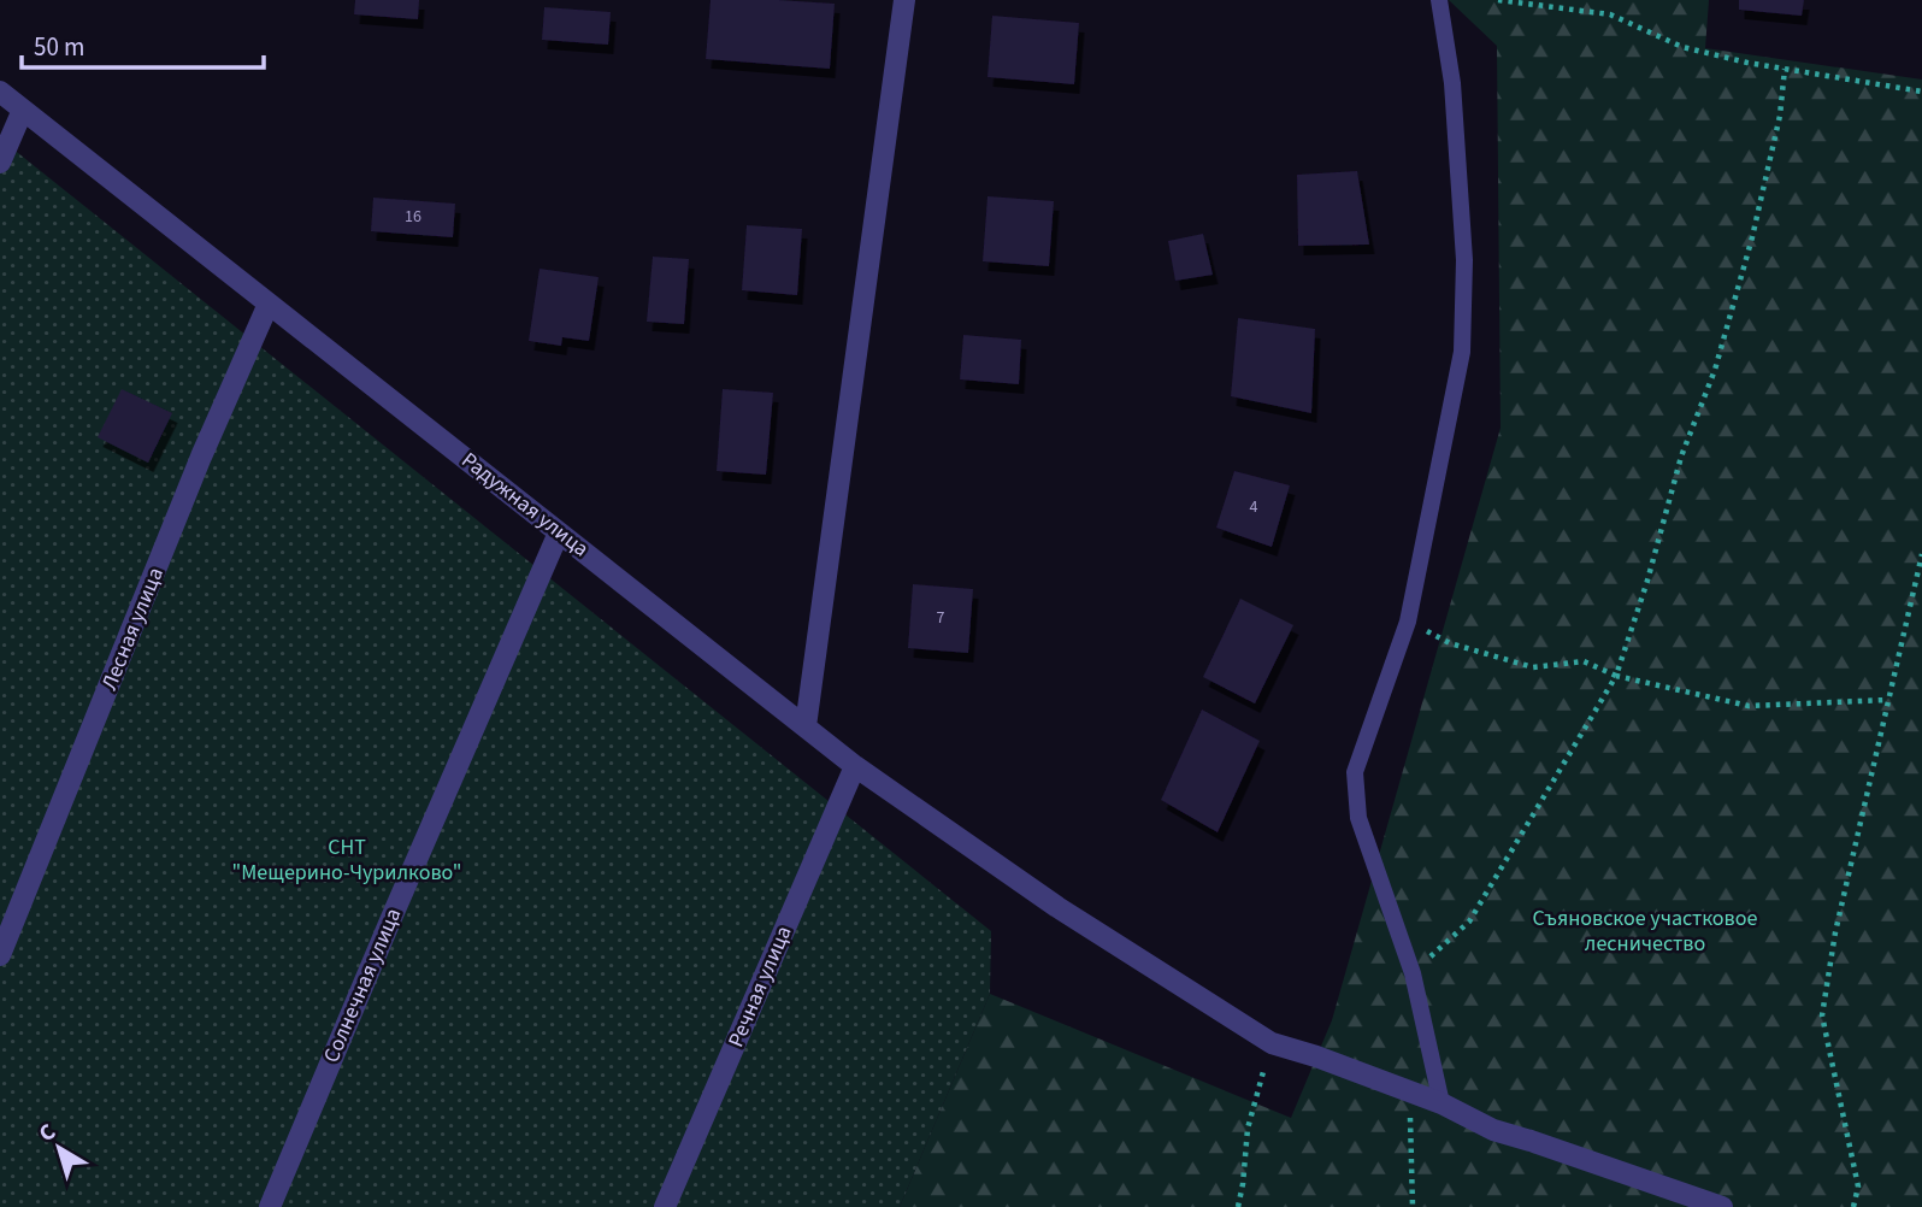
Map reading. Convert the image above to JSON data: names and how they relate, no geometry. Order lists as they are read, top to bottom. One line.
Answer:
{"streets":{"street":["Радужная улица","Лесная улица","Солнечная улица","Речная улица"]},"crossings":[["Радужная улица","Лесная улица"],["Радужная улица","Солнечная улица"],["Радужная улица","Речная улица"]],"parks":["СНТ \"Мещерино-Чурилково\"","Съяновское участковое лесничество"],"house_numbers":["16","4","7"],"scale_bar":"50 m","north":"top left"}
